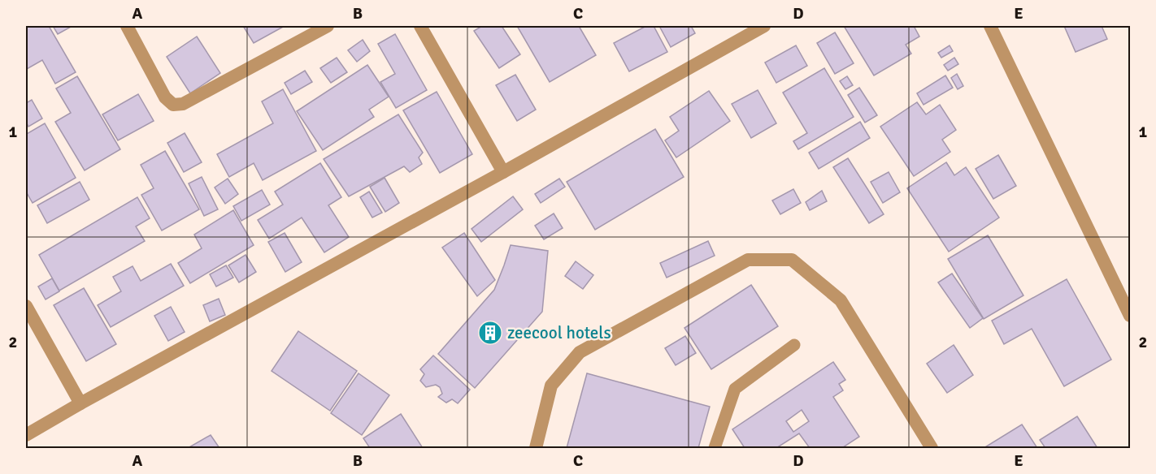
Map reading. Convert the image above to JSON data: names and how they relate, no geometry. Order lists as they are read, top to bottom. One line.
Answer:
{"places":{"building":["zeecool hotels"]},"grid":{"columns":["A","B","C","D","E"],"rows":["1","2"]}}
